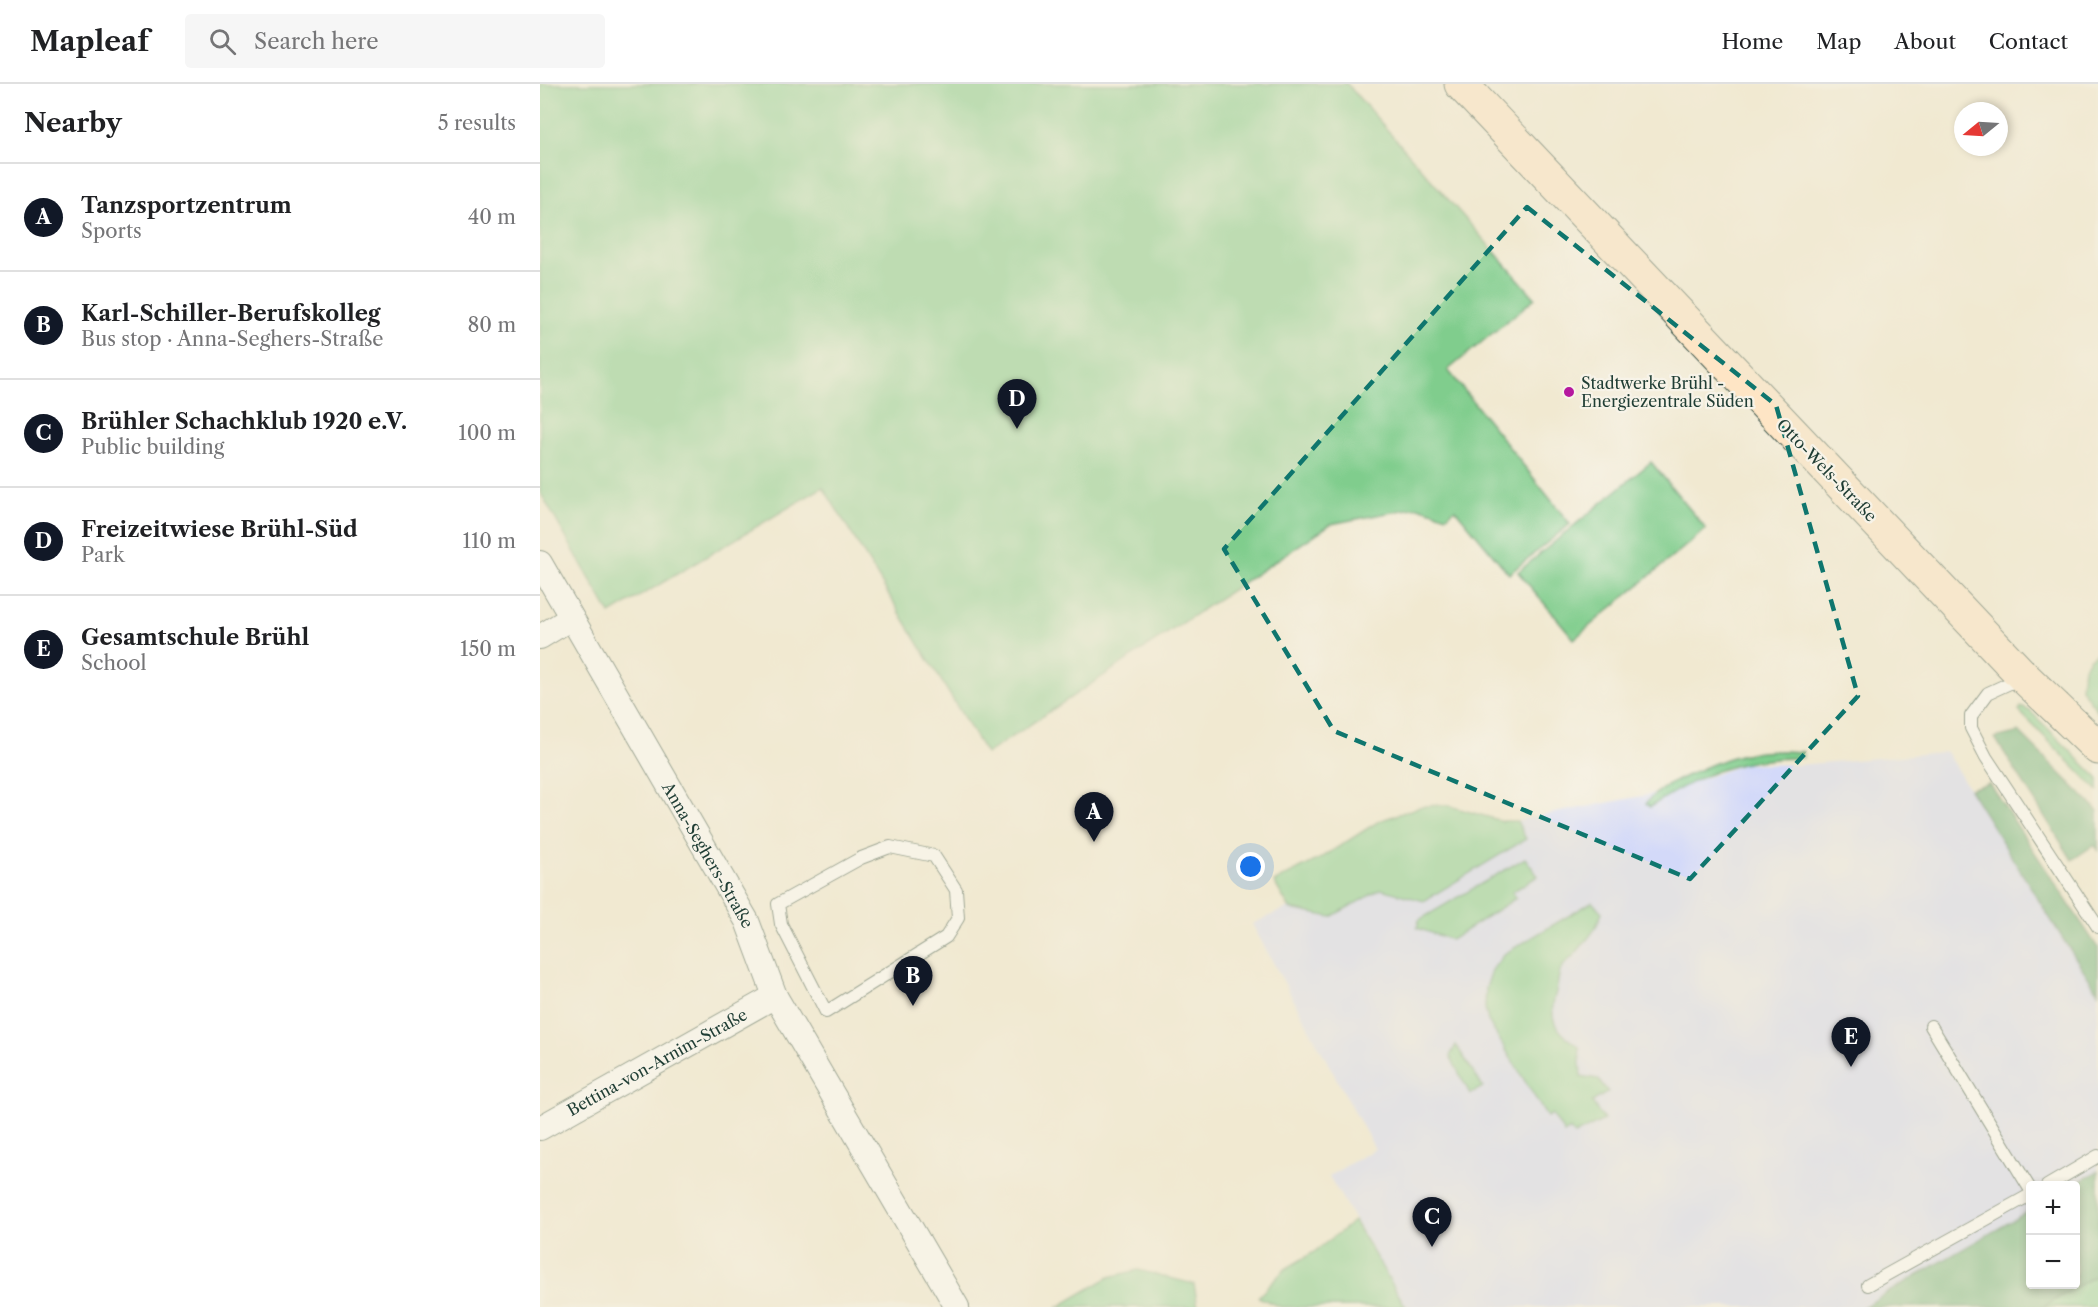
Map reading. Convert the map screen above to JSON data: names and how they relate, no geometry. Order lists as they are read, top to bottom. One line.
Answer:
{"streets":{"street":["Otto-Wels-Straße","Anna-Seghers-Straße","Bettina-von-Arnim-Straße"]},"crossings":[["Anna-Seghers-Straße","Bettina-von-Arnim-Straße"]],"places":["Stadtwerke Brühl - Energiezentrale Süden"],"north":"left","page":{"header":"Mapleaf","search":"Search here","nav":["Home","Map","About","Contact"],"heading":["Nearby","5 results"],"list":[{"mark":"A","name":"Tanzsportzentrum","note":"Sports","value":"40 m"},{"mark":"B","name":"Karl-Schiller-Berufskolleg","note":"Bus stop · Anna-Seghers-Straße","value":"80 m"},{"mark":"C","name":"Brühler Schachklub 1920 e.V.","note":"Public building","value":"100 m"},{"mark":"D","name":"Freizeitwiese Brühl-Süd","note":"Park","value":"110 m"},{"mark":"E","name":"Gesamtschule Brühl","note":"School","value":"150 m"}],"pins":["D","A","B","E","C"],"map_buttons":["+","−"]}}
